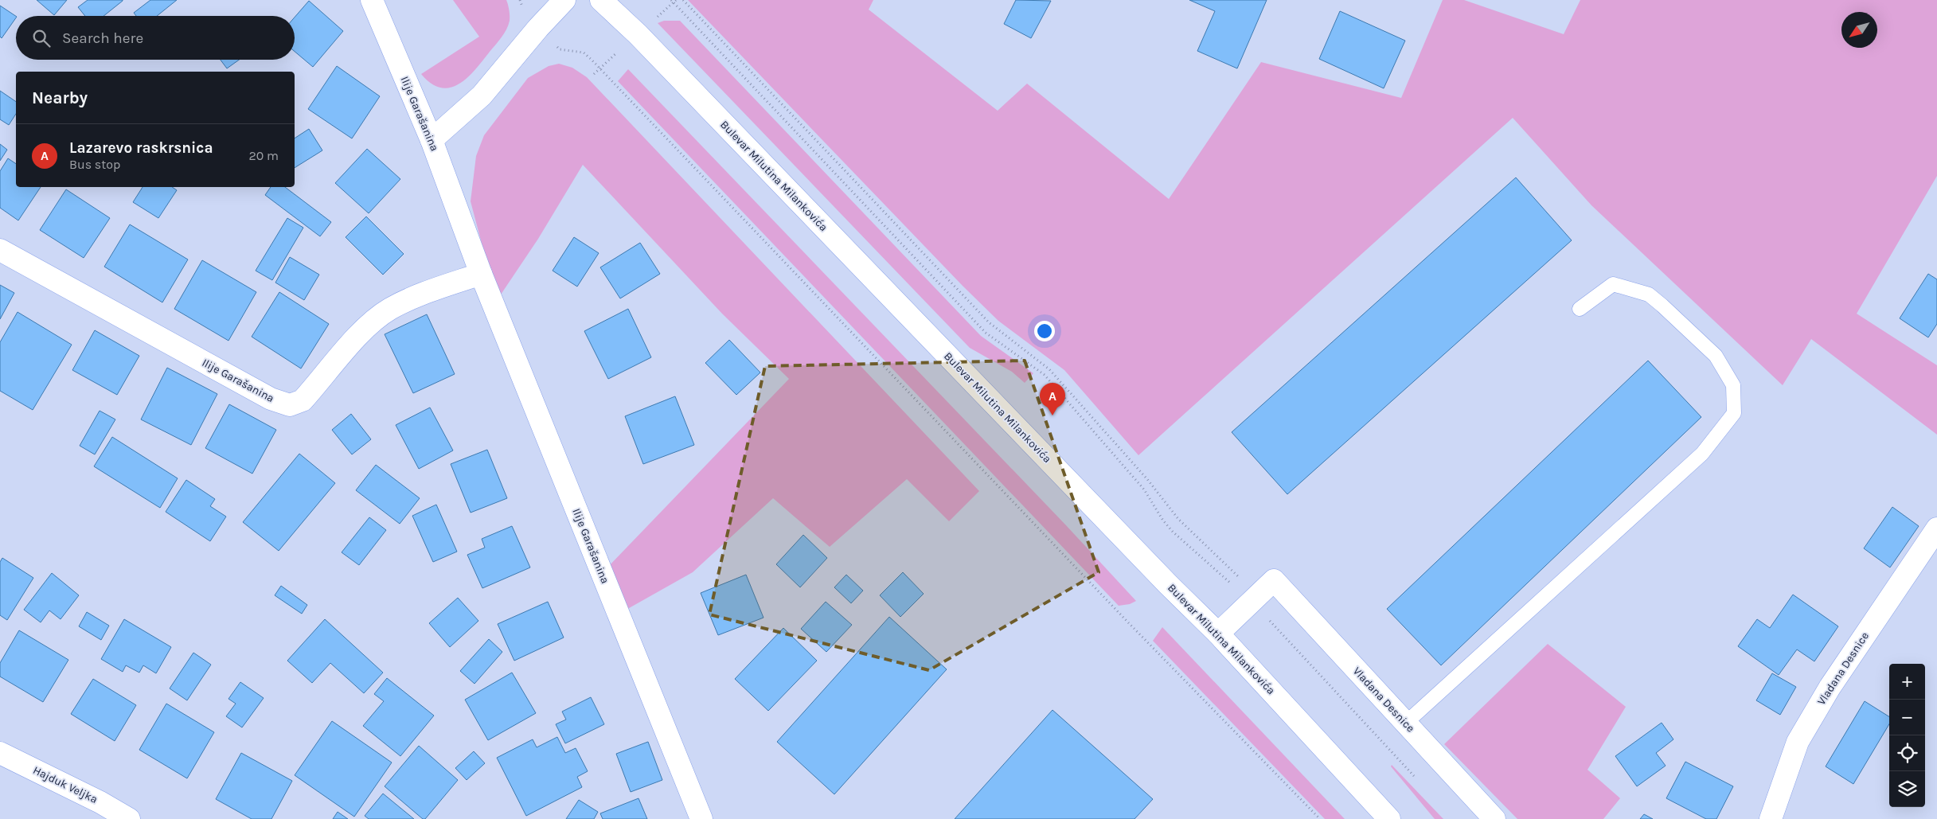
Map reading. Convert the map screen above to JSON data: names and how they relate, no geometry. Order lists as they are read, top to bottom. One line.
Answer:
{"streets":{"street":["Ilije Garašanina","Bulevar Milutina Milankovića","Vladana Desnice","Hajduk Veljka"]},"north":"bottom left","page":{"search":"Search here","heading":"Nearby","list":[{"mark":"A","name":"Lazarevo raskrsnica","note":"Bus stop","value":"20 m"}],"pins":"A","map_buttons":["+","−"]}}
